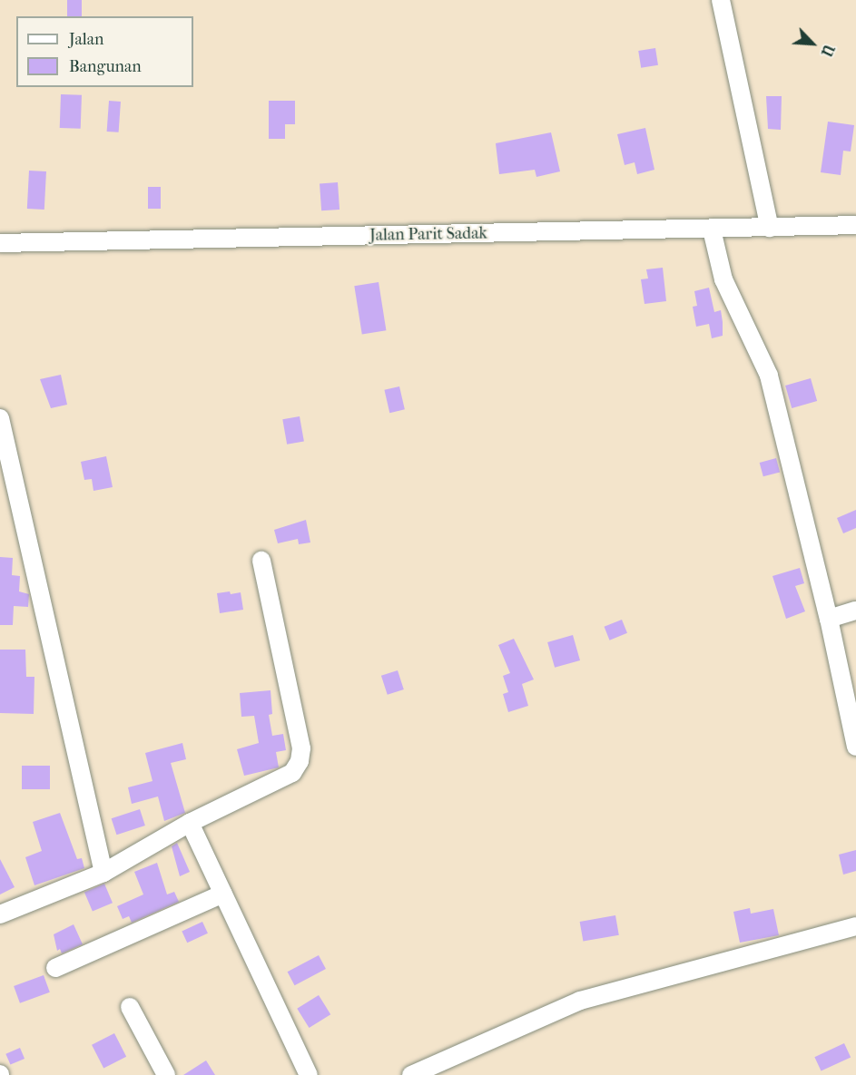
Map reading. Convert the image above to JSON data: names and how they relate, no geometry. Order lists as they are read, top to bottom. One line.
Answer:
{"streets":{"street":["Jalan Parit Sadak"]},"legend":["Jalan","Bangunan"],"north":"bottom right"}
